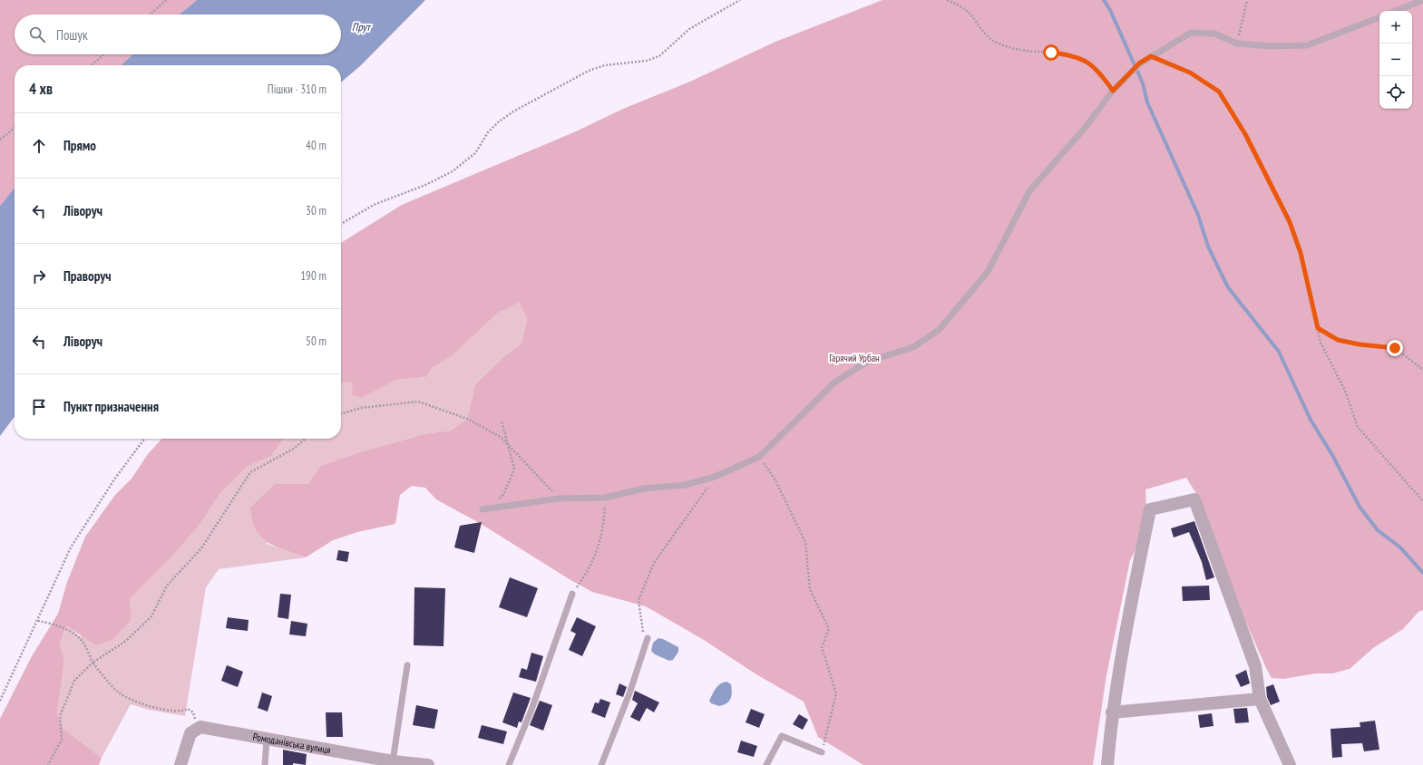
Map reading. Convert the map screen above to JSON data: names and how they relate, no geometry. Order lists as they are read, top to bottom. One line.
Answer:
{"streets":{"street":["Ромоданівська вулиця"]},"water":["Прут"],"parks":["Гарячий Урбан"],"page":{"map_buttons":["+","−"],"search":"Пошук","heading":["4 хв","Пішки · 310 m"],"list":[["Прямо","40 m"],["Ліворуч","30 m"],["Праворуч","190 m"],["Ліворуч","50 m"],"Пункт призначення"]}}
